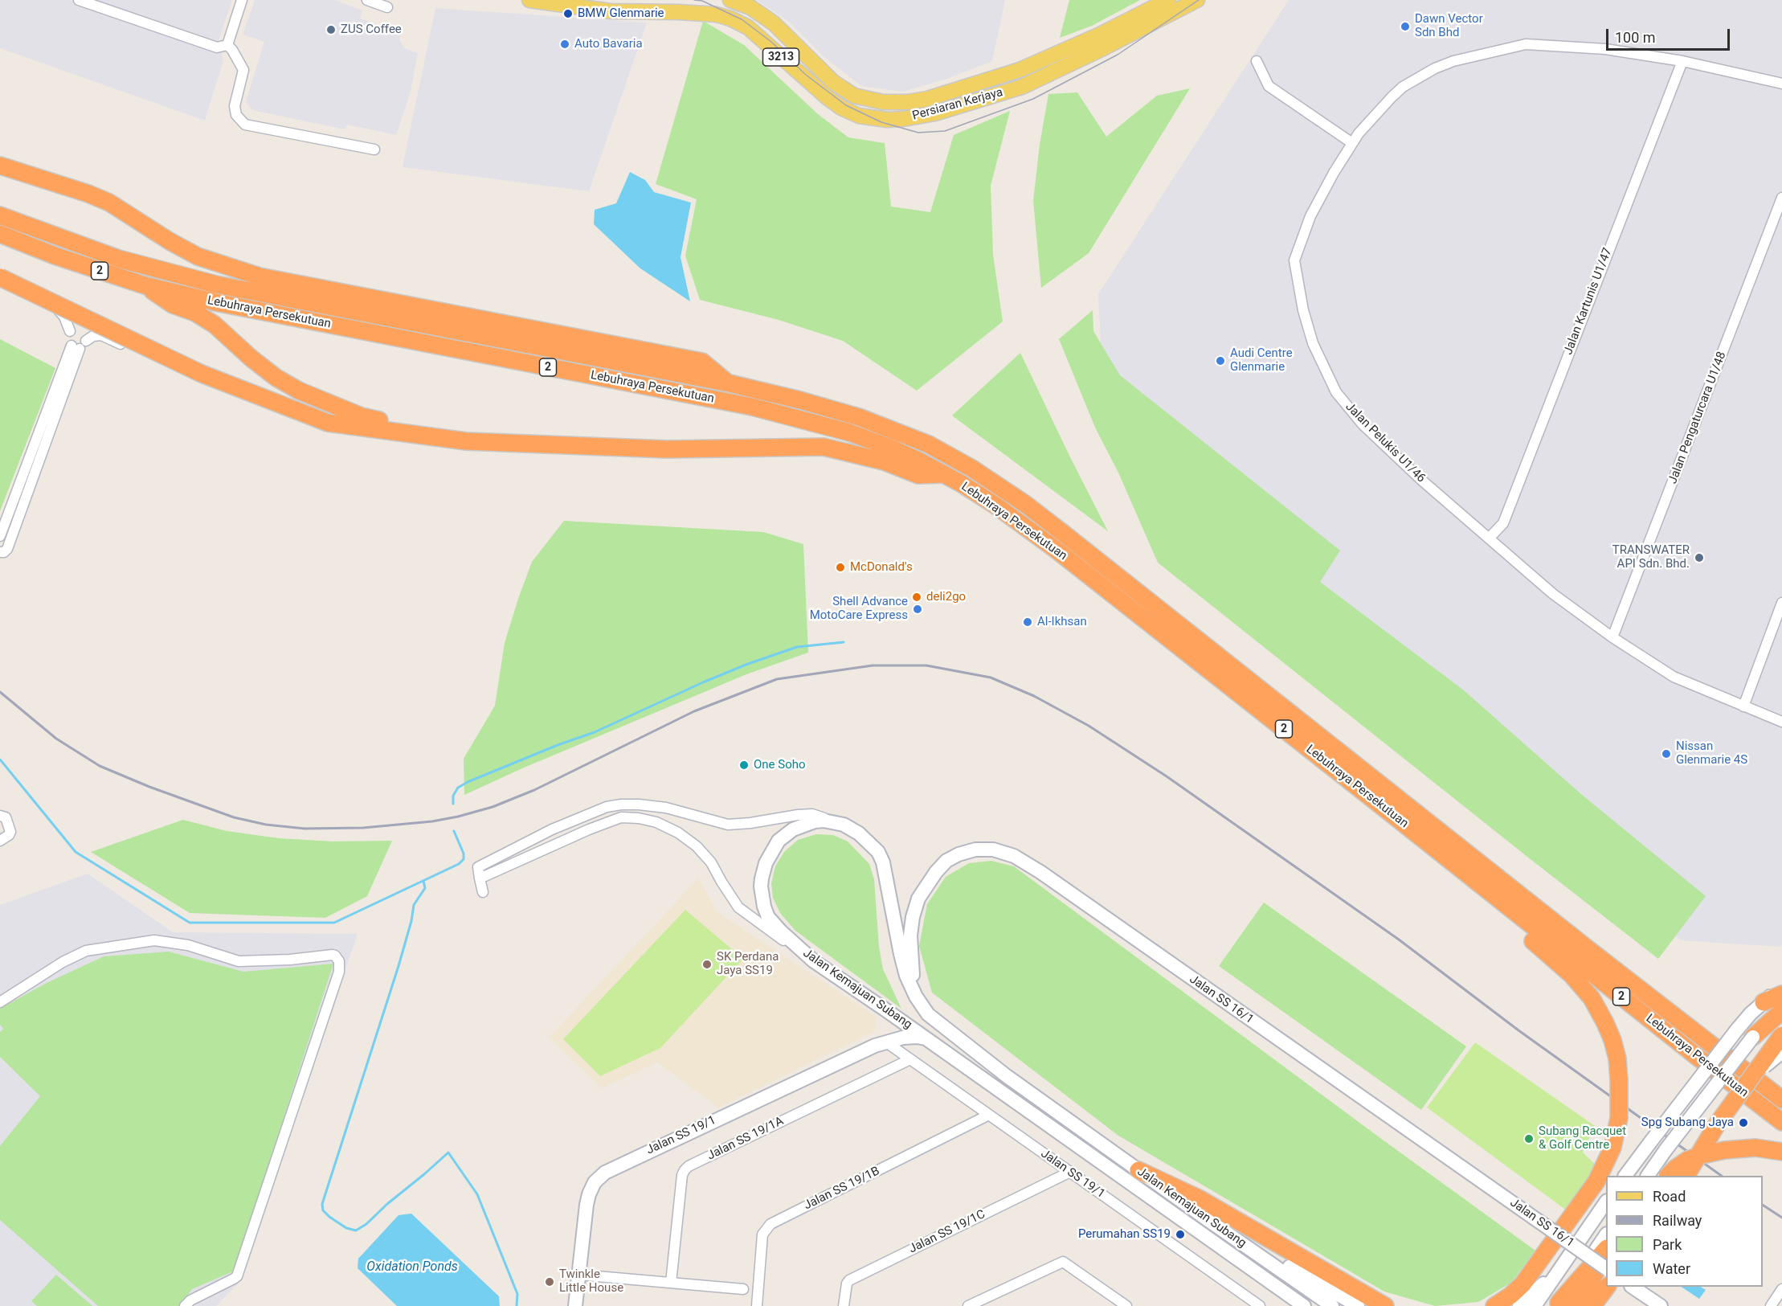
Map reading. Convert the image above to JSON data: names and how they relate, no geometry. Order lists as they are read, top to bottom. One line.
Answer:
{"streets":{"highway":["2","Lebuhraya Persekutuan"],"main road":["3213","Persiaran Kerjaya","Jalan Kemajuan Subang","Jalan SS 16/1","Jalan SS 19/1"],"street":["Jalan Kartunis U1/47","Jalan Pengaturcara U1/48","Jalan Pelukis U1/46","Jalan SS 19/1A","Jalan SS 19/1B","Jalan SS 19/1C"]},"crossings":[["Jalan Kartunis U1/47","Jalan Pelukis U1/46"],["Jalan Pengaturcara U1/48","Jalan Pelukis U1/46"],["Jalan Kemajuan Subang","Jalan SS 16/1"],["Jalan Kemajuan Subang","Jalan SS 19/1"],["Jalan SS 19/1","Jalan SS 19/1A"],["Jalan SS 19/1","Jalan SS 19/1B"],["Jalan SS 19/1","Jalan SS 19/1C"]],"water":["Oxidation Ponds"],"places":["BMW Glenmarie","Dawn Vector Sdn Bhd","ZUS Coffee","Auto Bavaria","Audi Centre Glenmarie","TRANSWATER API Sdn. Bhd.","McDonald's","deli2go","Shell Advance MotoCare Express","Al-Ikhsan","Nissan Glenmarie 4S","One Soho","SK Perdana Jaya SS19","Spg Subang Jaya","Subang Racquet & Golf Centre","Perumahan SS19","Twinkle Little House"],"legend":["Road","Railway","Park","Water"],"scale_bar":"100 m"}
